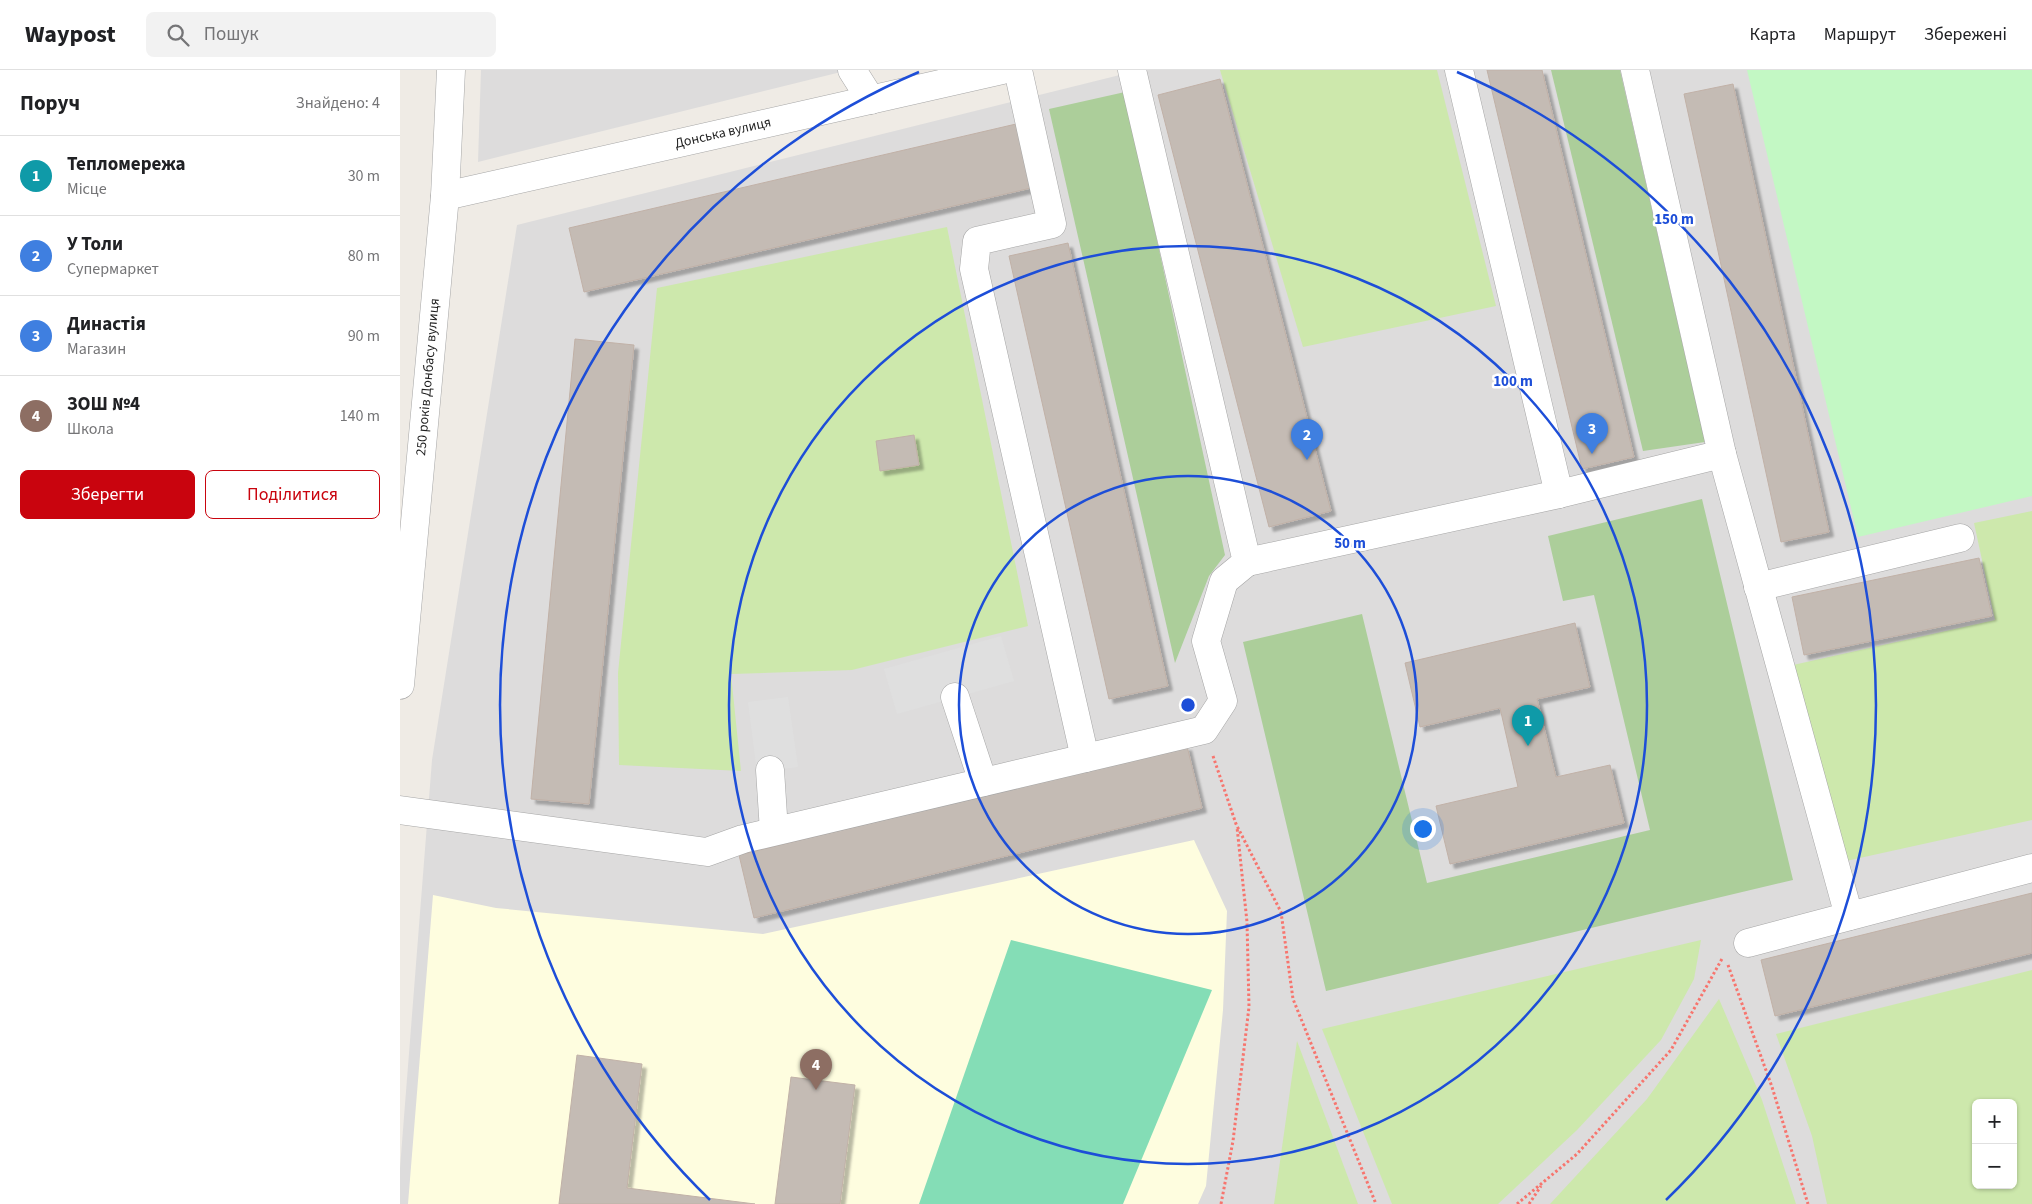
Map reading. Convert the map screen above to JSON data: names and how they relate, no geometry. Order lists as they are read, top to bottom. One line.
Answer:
{"streets":{"street":["Донська вулиця","250 років Донбасу вулиця"]},"crossings":[["Донська вулиця","250 років Донбасу вулиця"]],"page":{"header":"Waypost","search":"Пошук","nav":["Карта","Маршрут","Збережені"],"heading":["Поруч","Знайдено: 4"],"list":[{"mark":"1","name":"Тепломережа","note":"Місце","value":"30 m"},{"mark":"2","name":"У Толи","note":"Супермаркет","value":"80 m"},{"mark":"3","name":"Династія","note":"Магазин","value":"90 m"},{"mark":"4","name":"ЗОШ №4","note":"Школа","value":"140 m"}],"pins":["3","2","1","4"],"buttons":["Зберегти","Поділитися"],"map_buttons":["+","−"]},"rings":["150 m","100 m","50 m"]}
